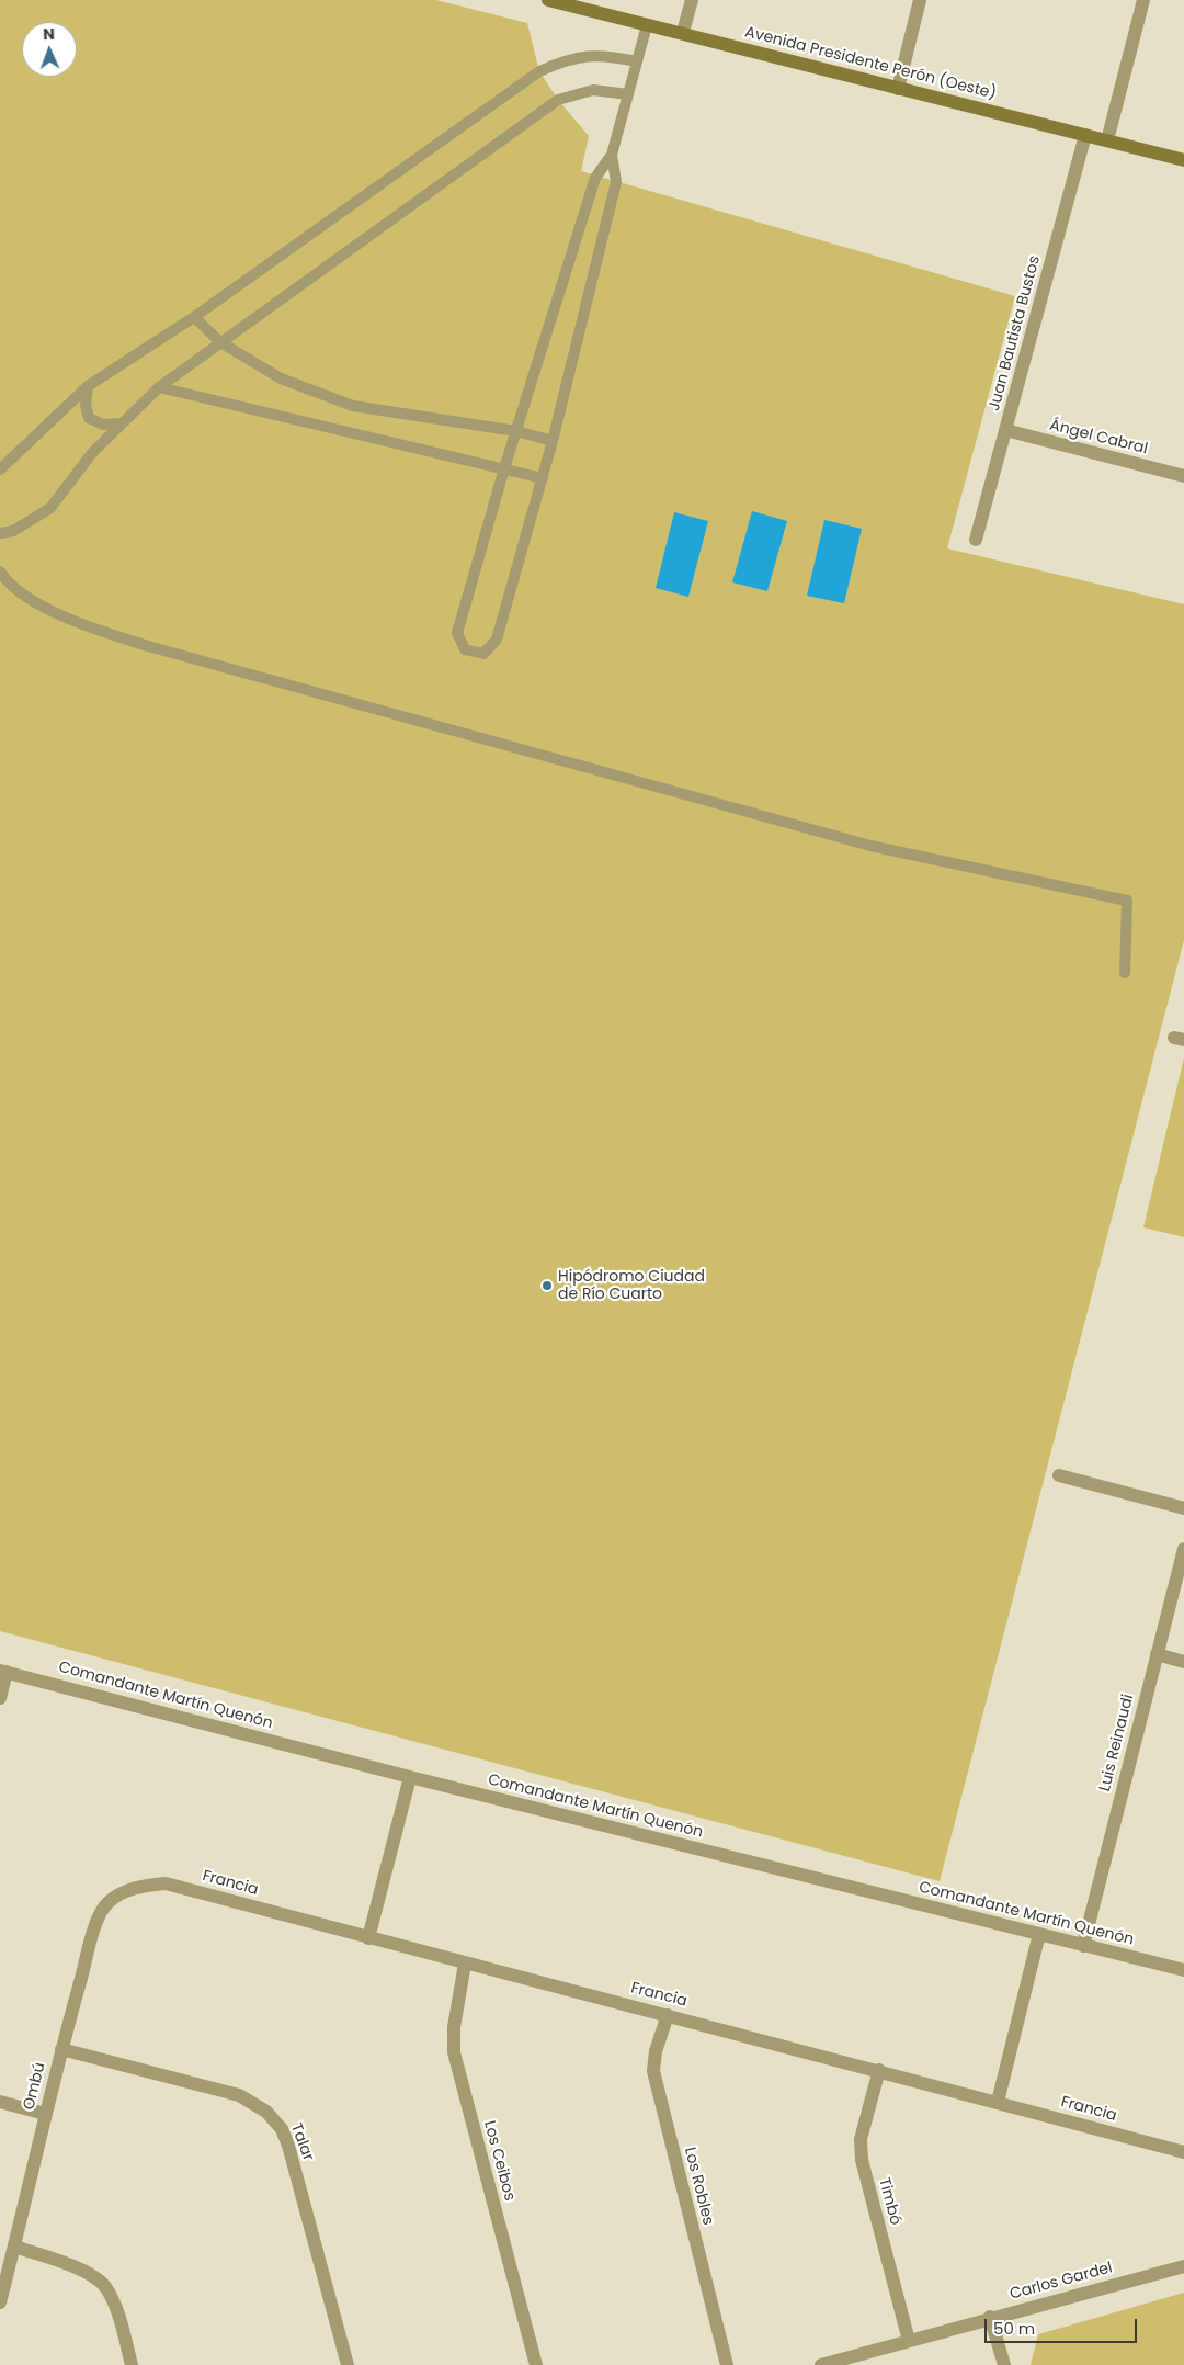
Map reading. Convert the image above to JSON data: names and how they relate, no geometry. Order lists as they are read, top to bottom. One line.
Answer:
{"streets":{"main road":["Avenida Presidente Perón (Oeste)"],"street":["Juan Bautista Bustos","Ángel Cabral","Comandante Martín Quenón","Luis Reinaudi","Francia","Ombú","Talar","Los Ceibos","Los Robles","Timbó","Carlos Gardel"]},"crossings":[["Avenida Presidente Perón (Oeste)","Juan Bautista Bustos"],["Juan Bautista Bustos","Ángel Cabral"],["Comandante Martín Quenón","Luis Reinaudi"],["Francia","Ombú"],["Francia","Los Ceibos"],["Francia","Los Robles"],["Francia","Timbó"],["Ombú","Talar"],["Timbó","Carlos Gardel"]],"places":["Hipódromo Ciudad de Río Cuarto"],"scale_bar":"50 m","north":"top"}
